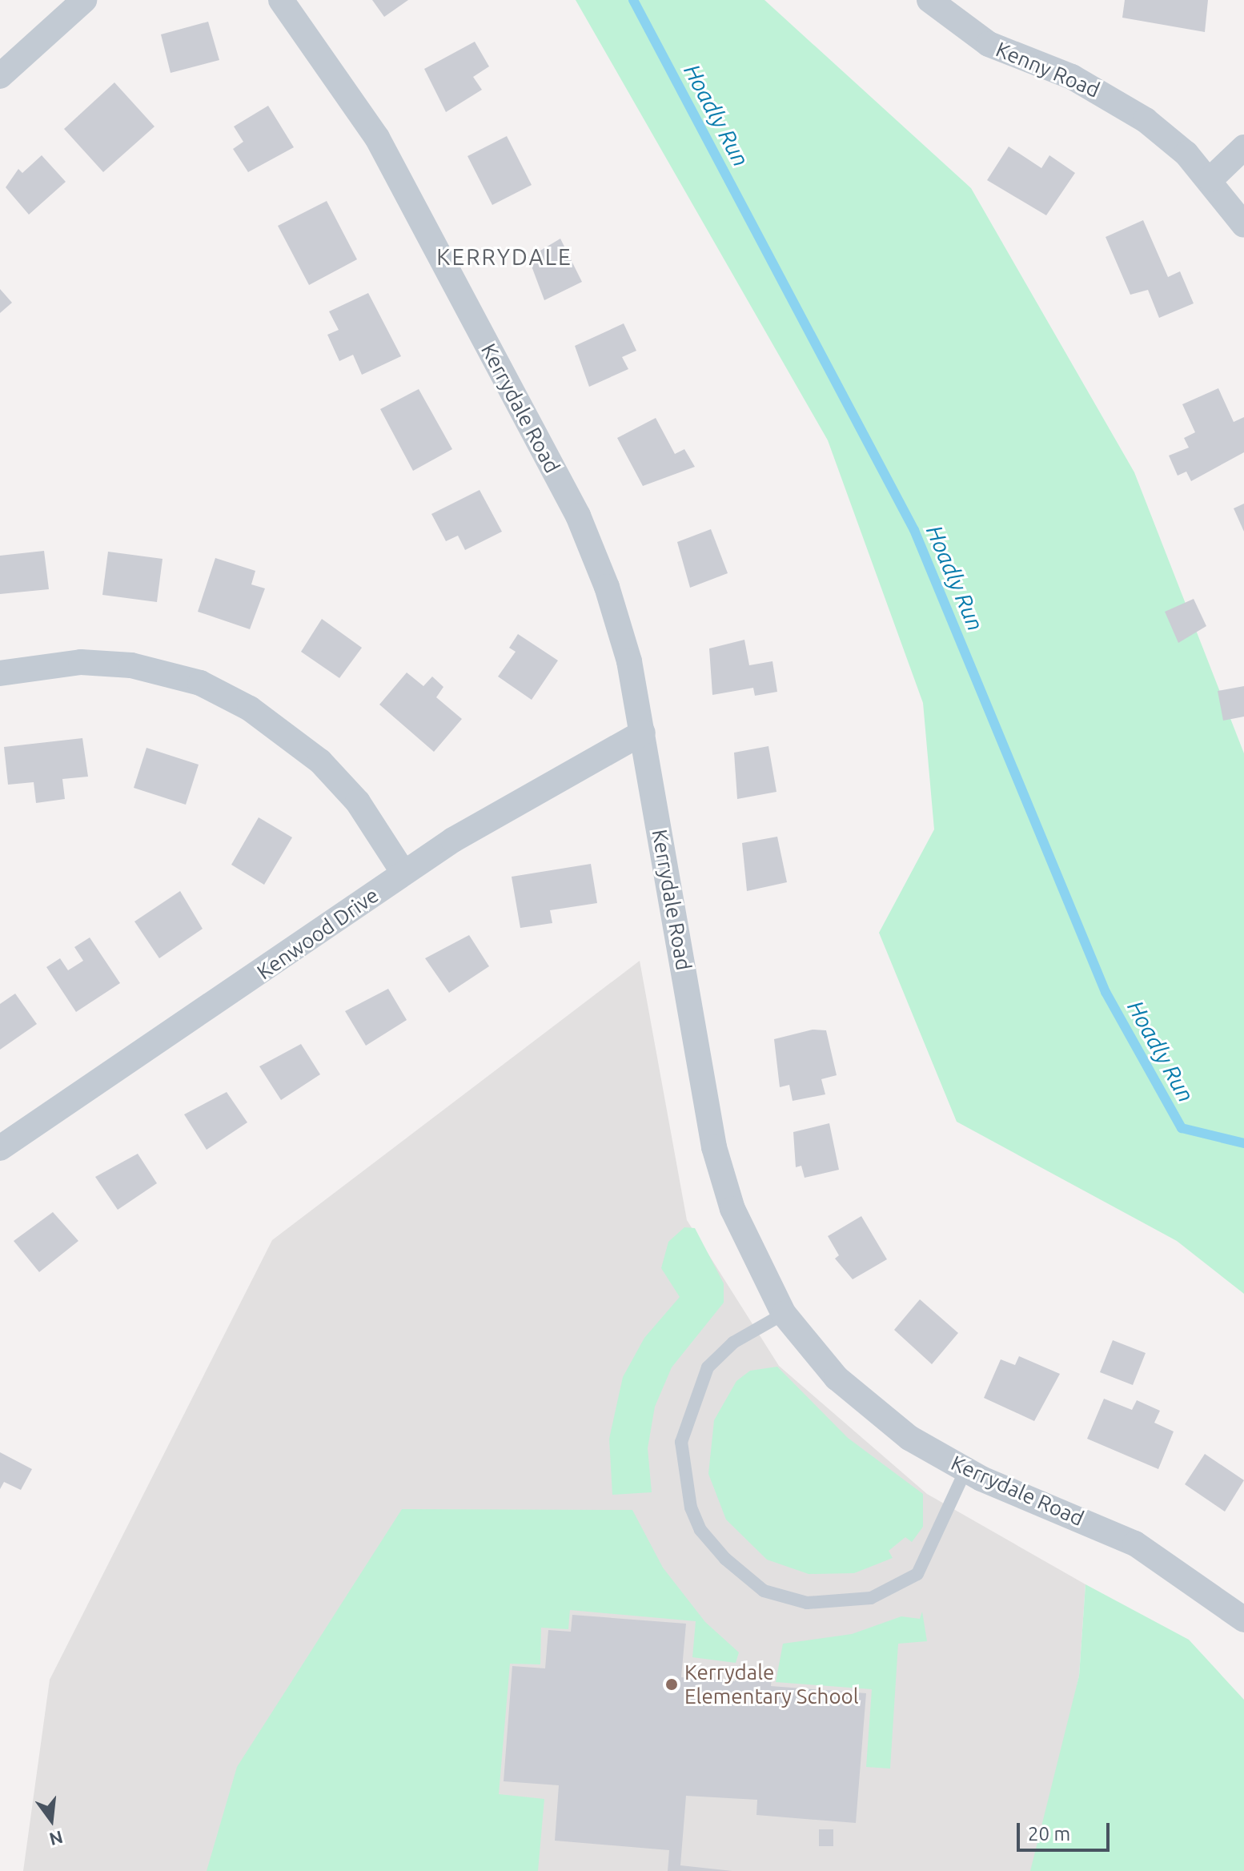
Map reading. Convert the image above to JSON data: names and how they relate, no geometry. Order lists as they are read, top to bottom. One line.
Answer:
{"streets":{"street":["Kenny Road","Kerrydale Road","Kenwood Drive"]},"crossings":[["Kerrydale Road","Kenwood Drive"]],"districts":["KERRYDALE"],"water":["Hoadly Run"],"places":["Kerrydale Elementary School"],"scale_bar":"20 m","north":"bottom"}
